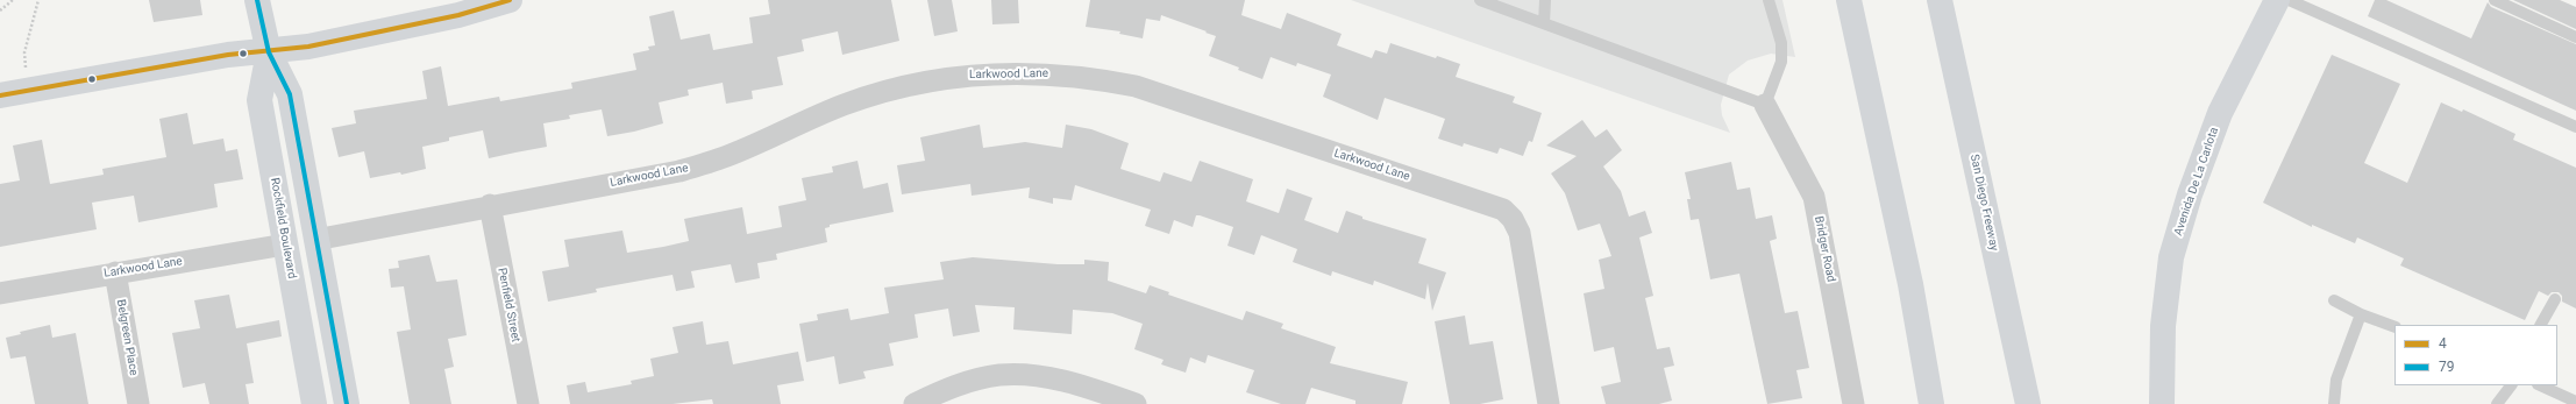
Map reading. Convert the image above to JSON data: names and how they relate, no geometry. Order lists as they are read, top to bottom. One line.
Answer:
{"streets":{"main road":["Avenida De La Carlota","San Diego Freeway","Rockfield Boulevard"],"street":["Larkwood Lane","Bridger Road","Penfield Street","Belgreen Place"]},"crossings":[["Larkwood Lane","Rockfield Boulevard"],["Larkwood Lane","Penfield Street"],["Larkwood Lane","Belgreen Place"]],"lines":["transit line 4","transit line 79"],"legend":["4","79"]}
